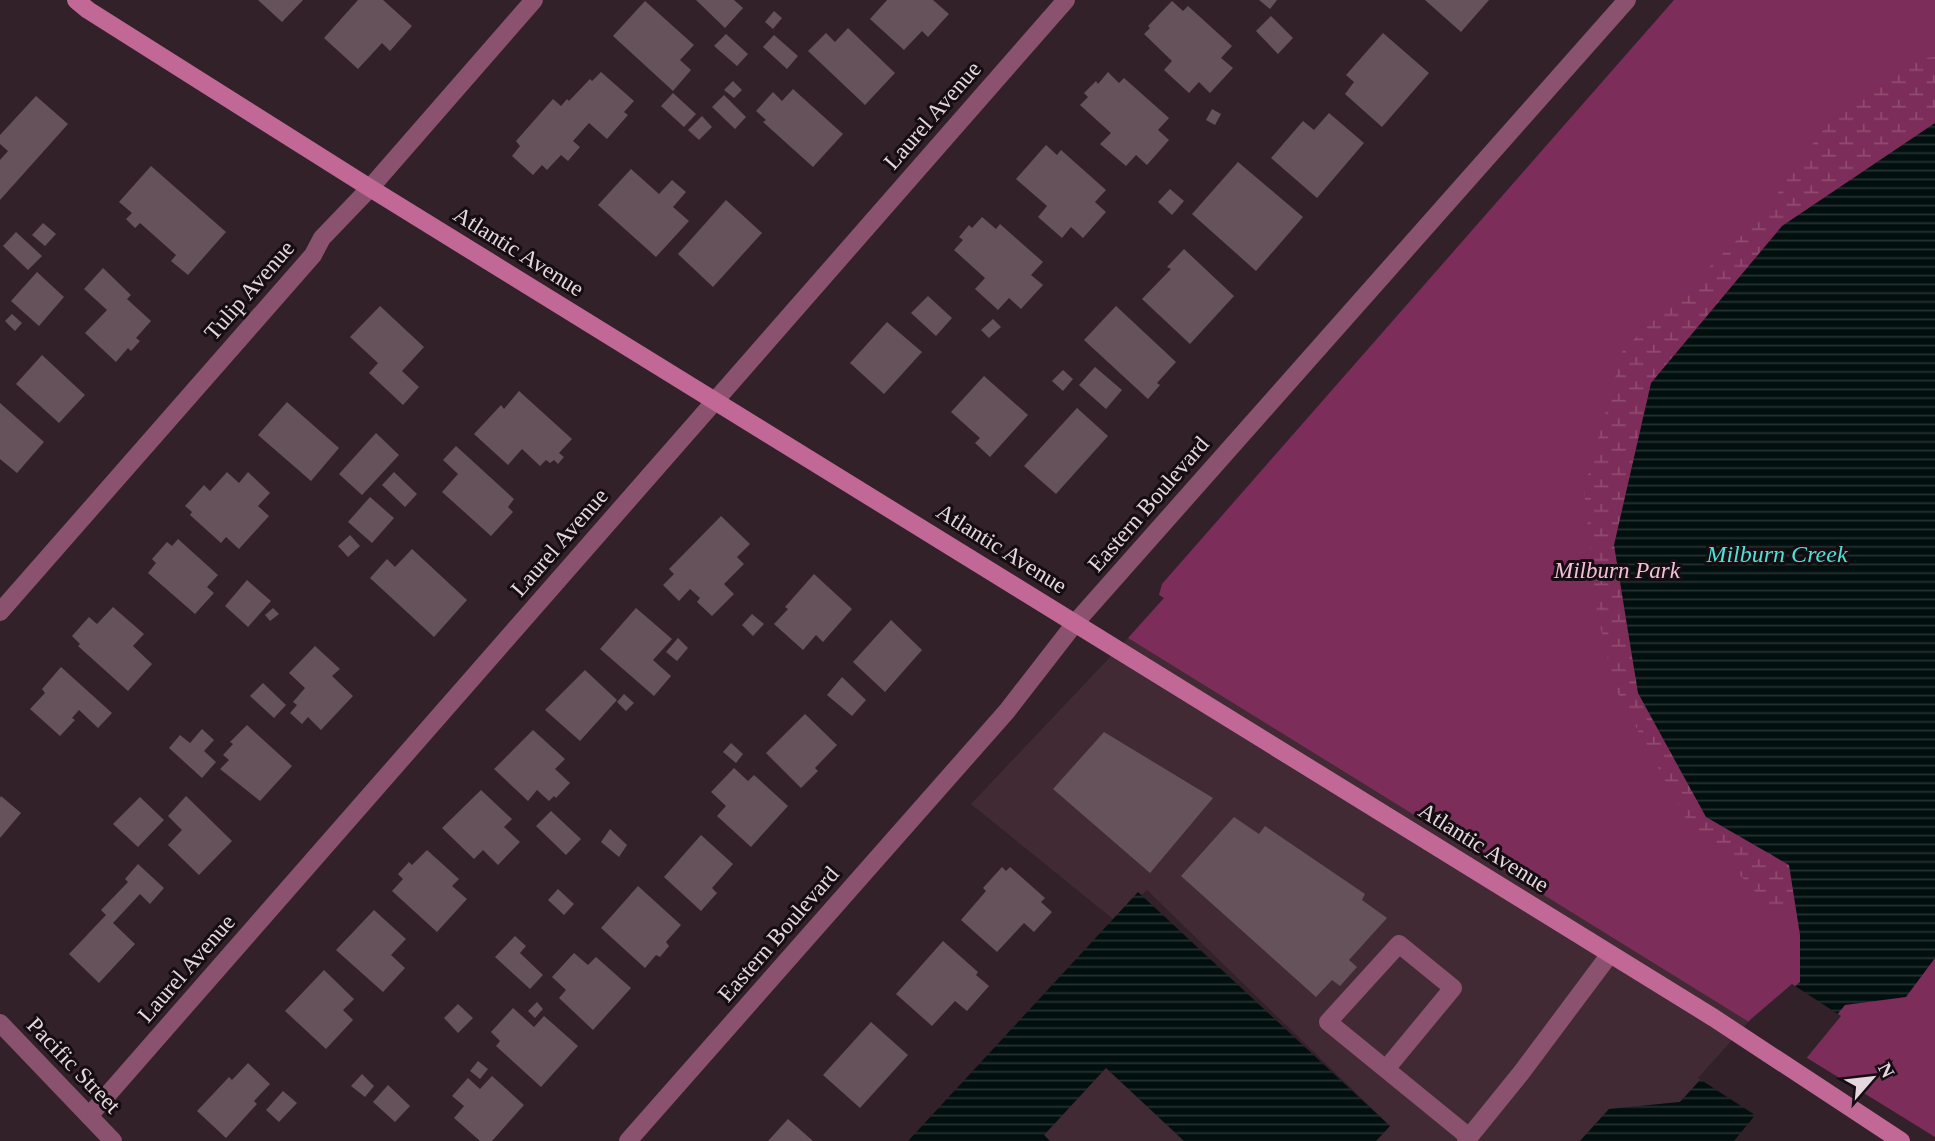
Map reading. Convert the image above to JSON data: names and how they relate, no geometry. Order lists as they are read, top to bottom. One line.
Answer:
{"streets":{"main road":["Atlantic Avenue"],"street":["Laurel Avenue","Tulip Avenue","Eastern Boulevard","Pacific Street"]},"crossings":[["Laurel Avenue","Atlantic Avenue"],["Laurel Avenue","Pacific Street"],["Atlantic Avenue","Tulip Avenue"],["Atlantic Avenue","Eastern Boulevard"]],"water":["Milburn Creek"],"parks":["Milburn Park"],"north":"top right"}
